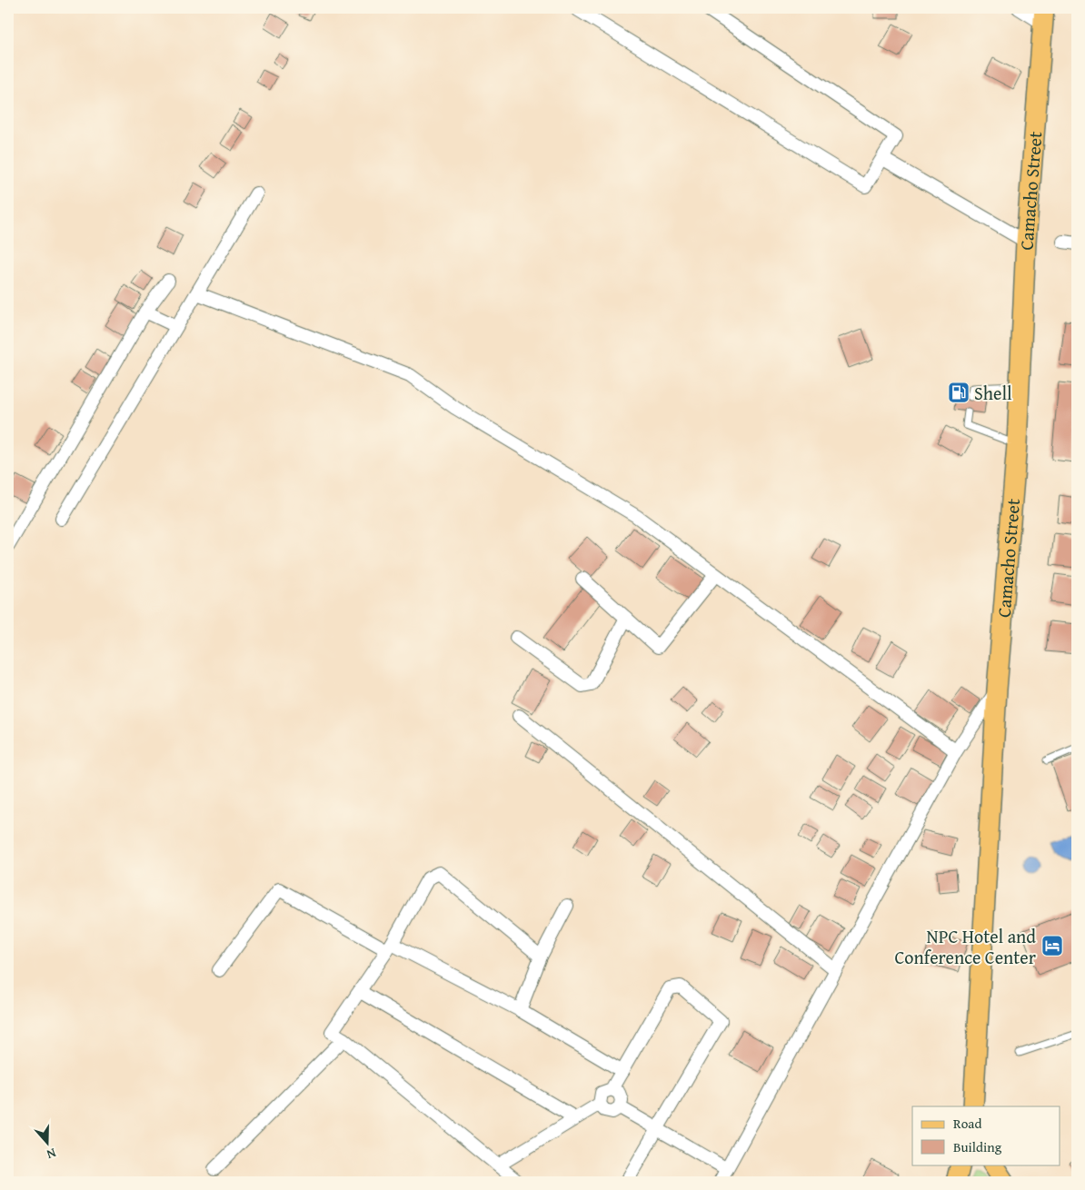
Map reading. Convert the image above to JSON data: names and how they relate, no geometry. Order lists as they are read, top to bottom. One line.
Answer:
{"streets":{"main road":["Camacho Street"]},"places":{"fuel station":["Shell"],"hotel":["NPC Hotel and Conference Center"]},"legend":["Road","Building"],"north":"bottom"}
